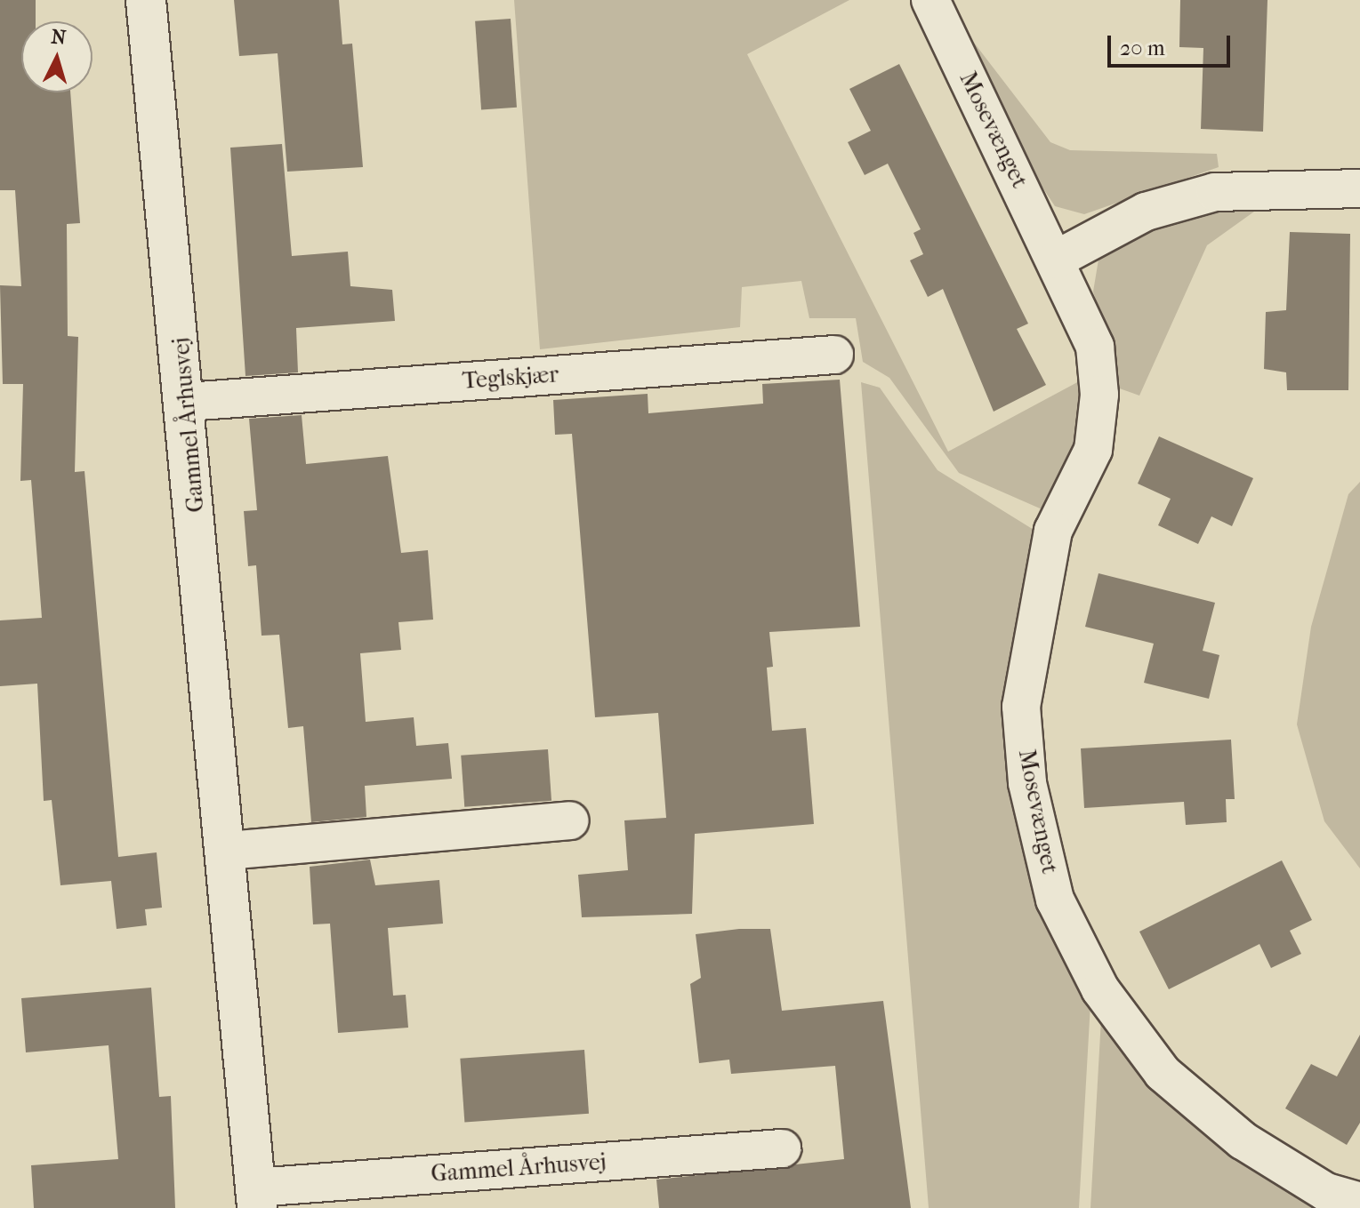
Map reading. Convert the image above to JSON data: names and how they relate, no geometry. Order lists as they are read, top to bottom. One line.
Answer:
{"streets":{"street":["Mosevænget","Teglskjær","Gammel Århusvej"]},"crossings":[["Teglskjær","Gammel Århusvej"]],"scale_bar":"20 m","north":"top"}
